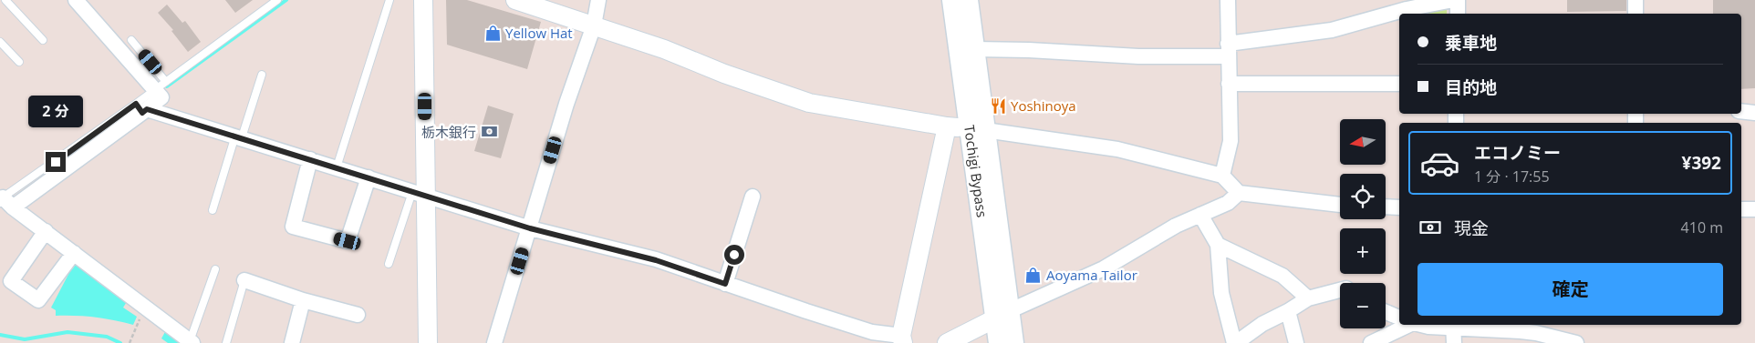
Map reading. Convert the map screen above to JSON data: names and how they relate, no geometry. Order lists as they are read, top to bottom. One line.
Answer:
{"streets":{"main road":["Tochigi Bypass"]},"places":{"shop":["Yellow Hat","Aoyama Tailor"],"restaurant":["Yoshinoya"],"bank":["栃木銀行"]},"north":"left","page":{"banner":["乗車地","目的地"],"bubble":"2 分","map_buttons":["+","−"],"list":[{"name":"エコノミー","note":"1 分 · 17:55","value":"¥392"}],"pay":["現金","410 m"],"buttons":"確定"}}
